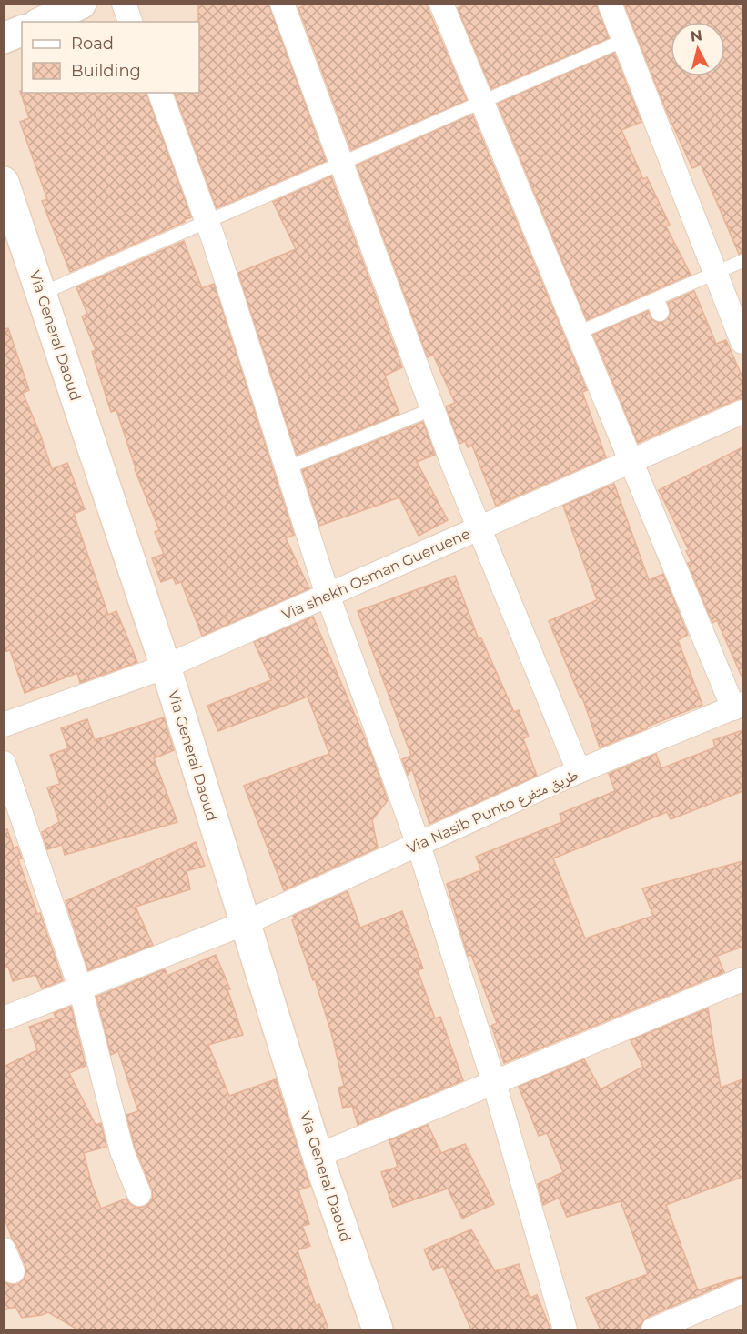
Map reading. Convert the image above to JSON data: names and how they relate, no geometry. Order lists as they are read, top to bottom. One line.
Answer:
{"streets":{"main road":["Via General Daoud"],"street":["Via shekh Osman Gueruene","Via Nasib Punto طريق متفرع"]},"crossings":[["Via General Daoud","Via shekh Osman Gueruene"],["Via General Daoud","Via Nasib Punto طريق متفرع"]],"legend":["Road","Building"],"north":"top"}
